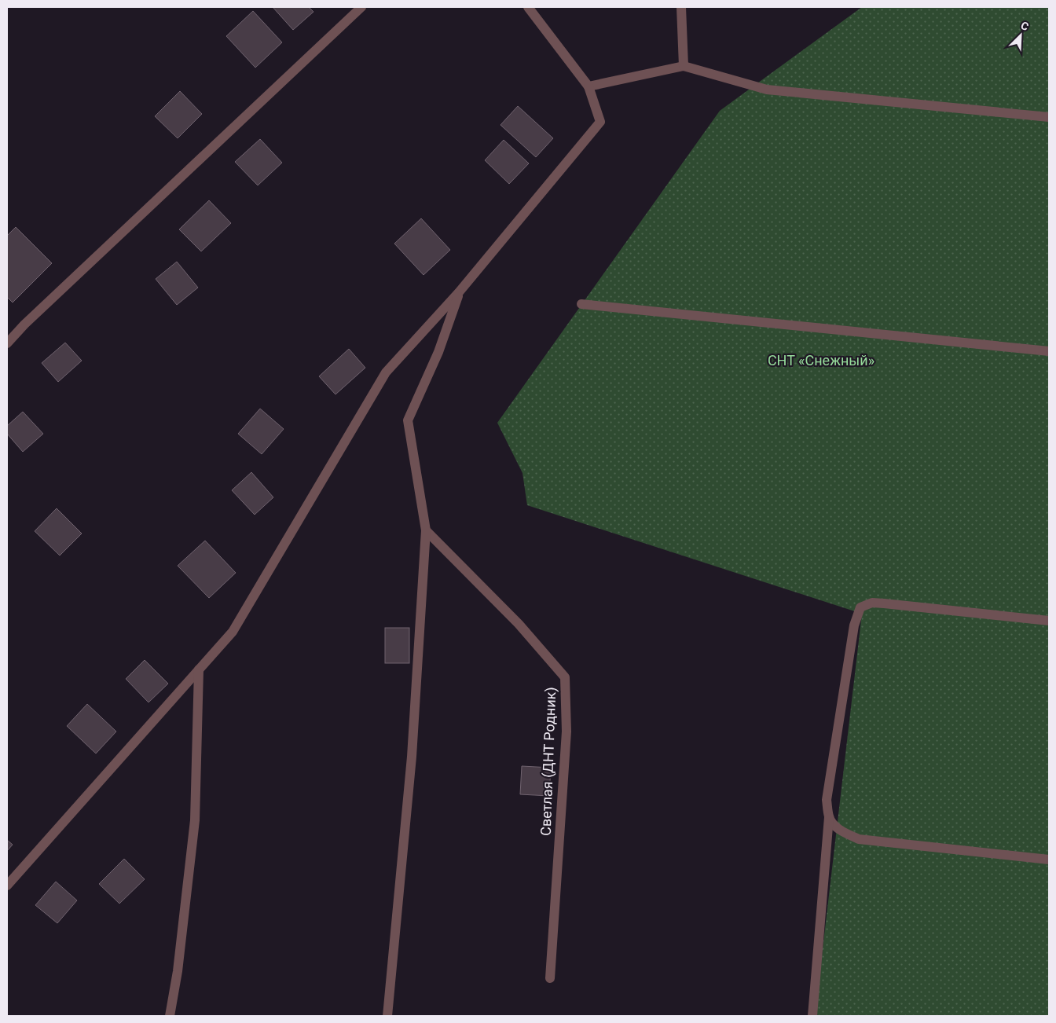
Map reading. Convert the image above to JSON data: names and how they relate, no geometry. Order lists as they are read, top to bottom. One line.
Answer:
{"streets":{"street":["Светлая (ДНТ Родник)"]},"parks":["СНТ «Снежный»"],"north":"top right"}
